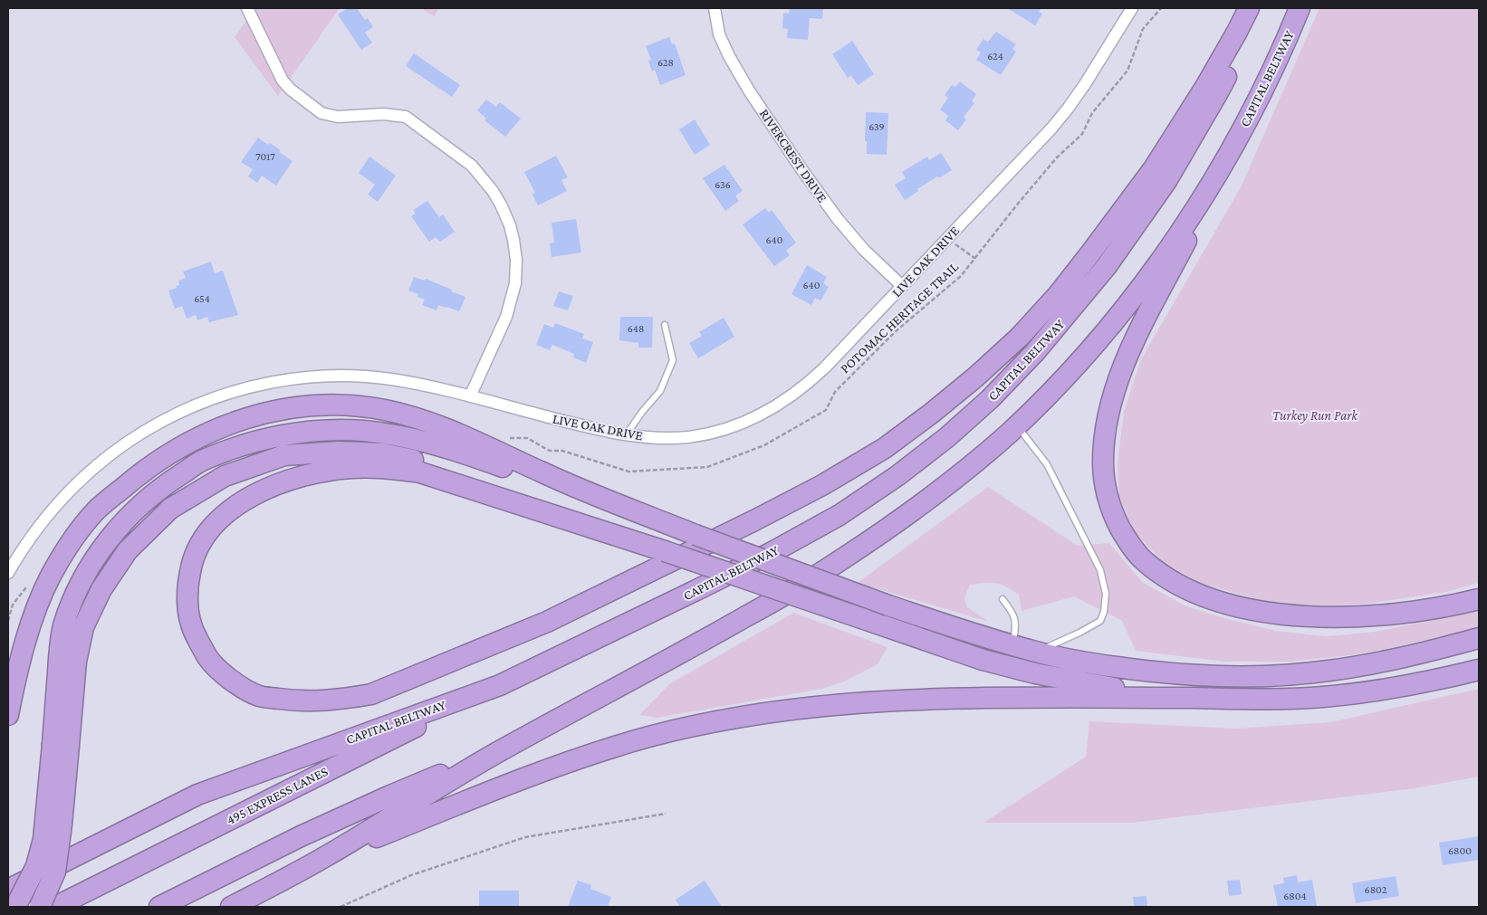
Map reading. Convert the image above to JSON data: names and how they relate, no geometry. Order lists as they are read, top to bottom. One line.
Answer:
{"streets":{"highway":["CAPITAL BELTWAY","495 EXPRESS LANES"],"street":["RIVERCREST DRIVE","LIVE OAK DRIVE"],"path":["POTOMAC HERITAGE TRAIL"]},"crossings":[["CAPITAL BELTWAY","495 EXPRESS LANES"],["RIVERCREST DRIVE","LIVE OAK DRIVE"]],"parks":["Turkey Run Park"],"house_numbers":["624","628","639","7017","636","640","640","654","648","6800","6802","6804"]}
